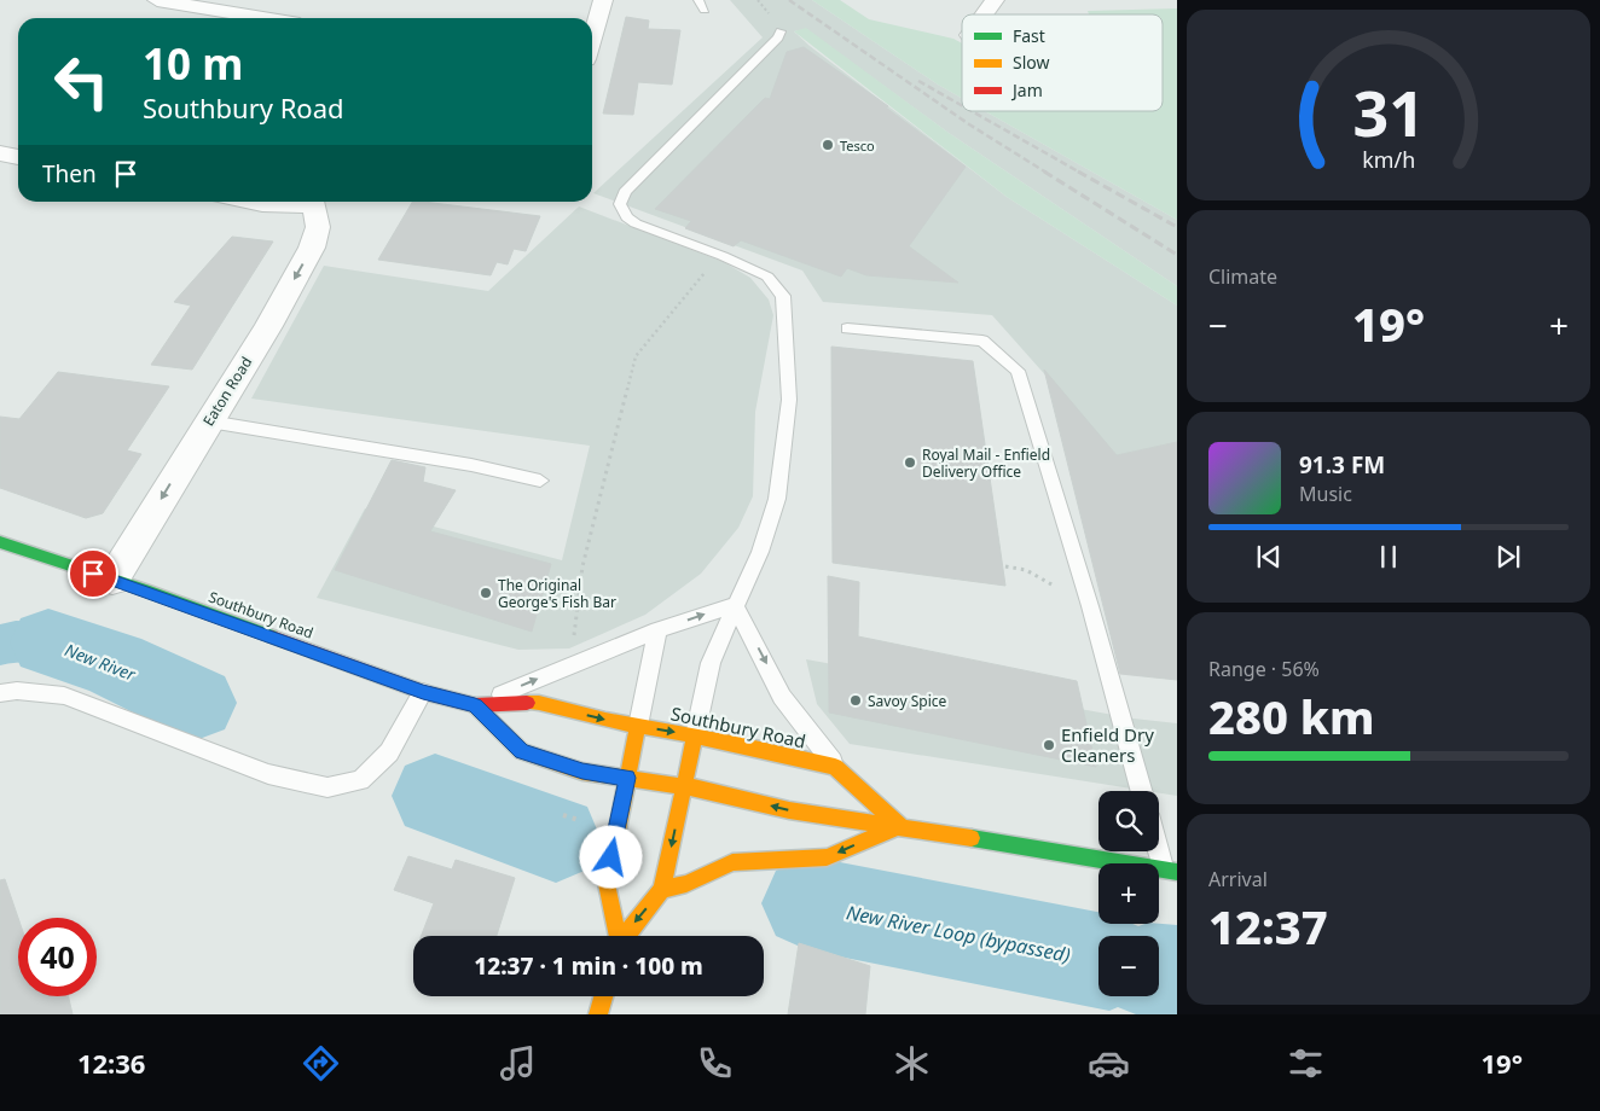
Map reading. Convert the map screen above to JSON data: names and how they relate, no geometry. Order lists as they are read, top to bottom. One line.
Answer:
{"streets":{"main road":["Southbury Road"],"street":["Eaton Road"]},"crossings":[["Eaton Road","Southbury Road"]],"one_way":["Eaton Road"],"water":["New River","New River Loop (bypassed)"],"places":["Tesco","Royal Mail - Enfield Delivery Office","The Original George's Fish Bar","Savoy Spice","Enfield Dry Cleaners"],"legend":["Fast","Slow","Jam"],"page":{"turn":["10 m","Southbury Road"],"then":"Then","tile":["Climate",["Range · 56%","280 km"],["Arrival","12:37"]],"heat":["−","19°","+"],"song":["91.3 FM","Music"],"map_buttons":["+","−"],"limit":"40","trip":"12:37 · 1 min · 100 m","tabs":["12:36","19°"],"gauge":["31","km/h"]}}
